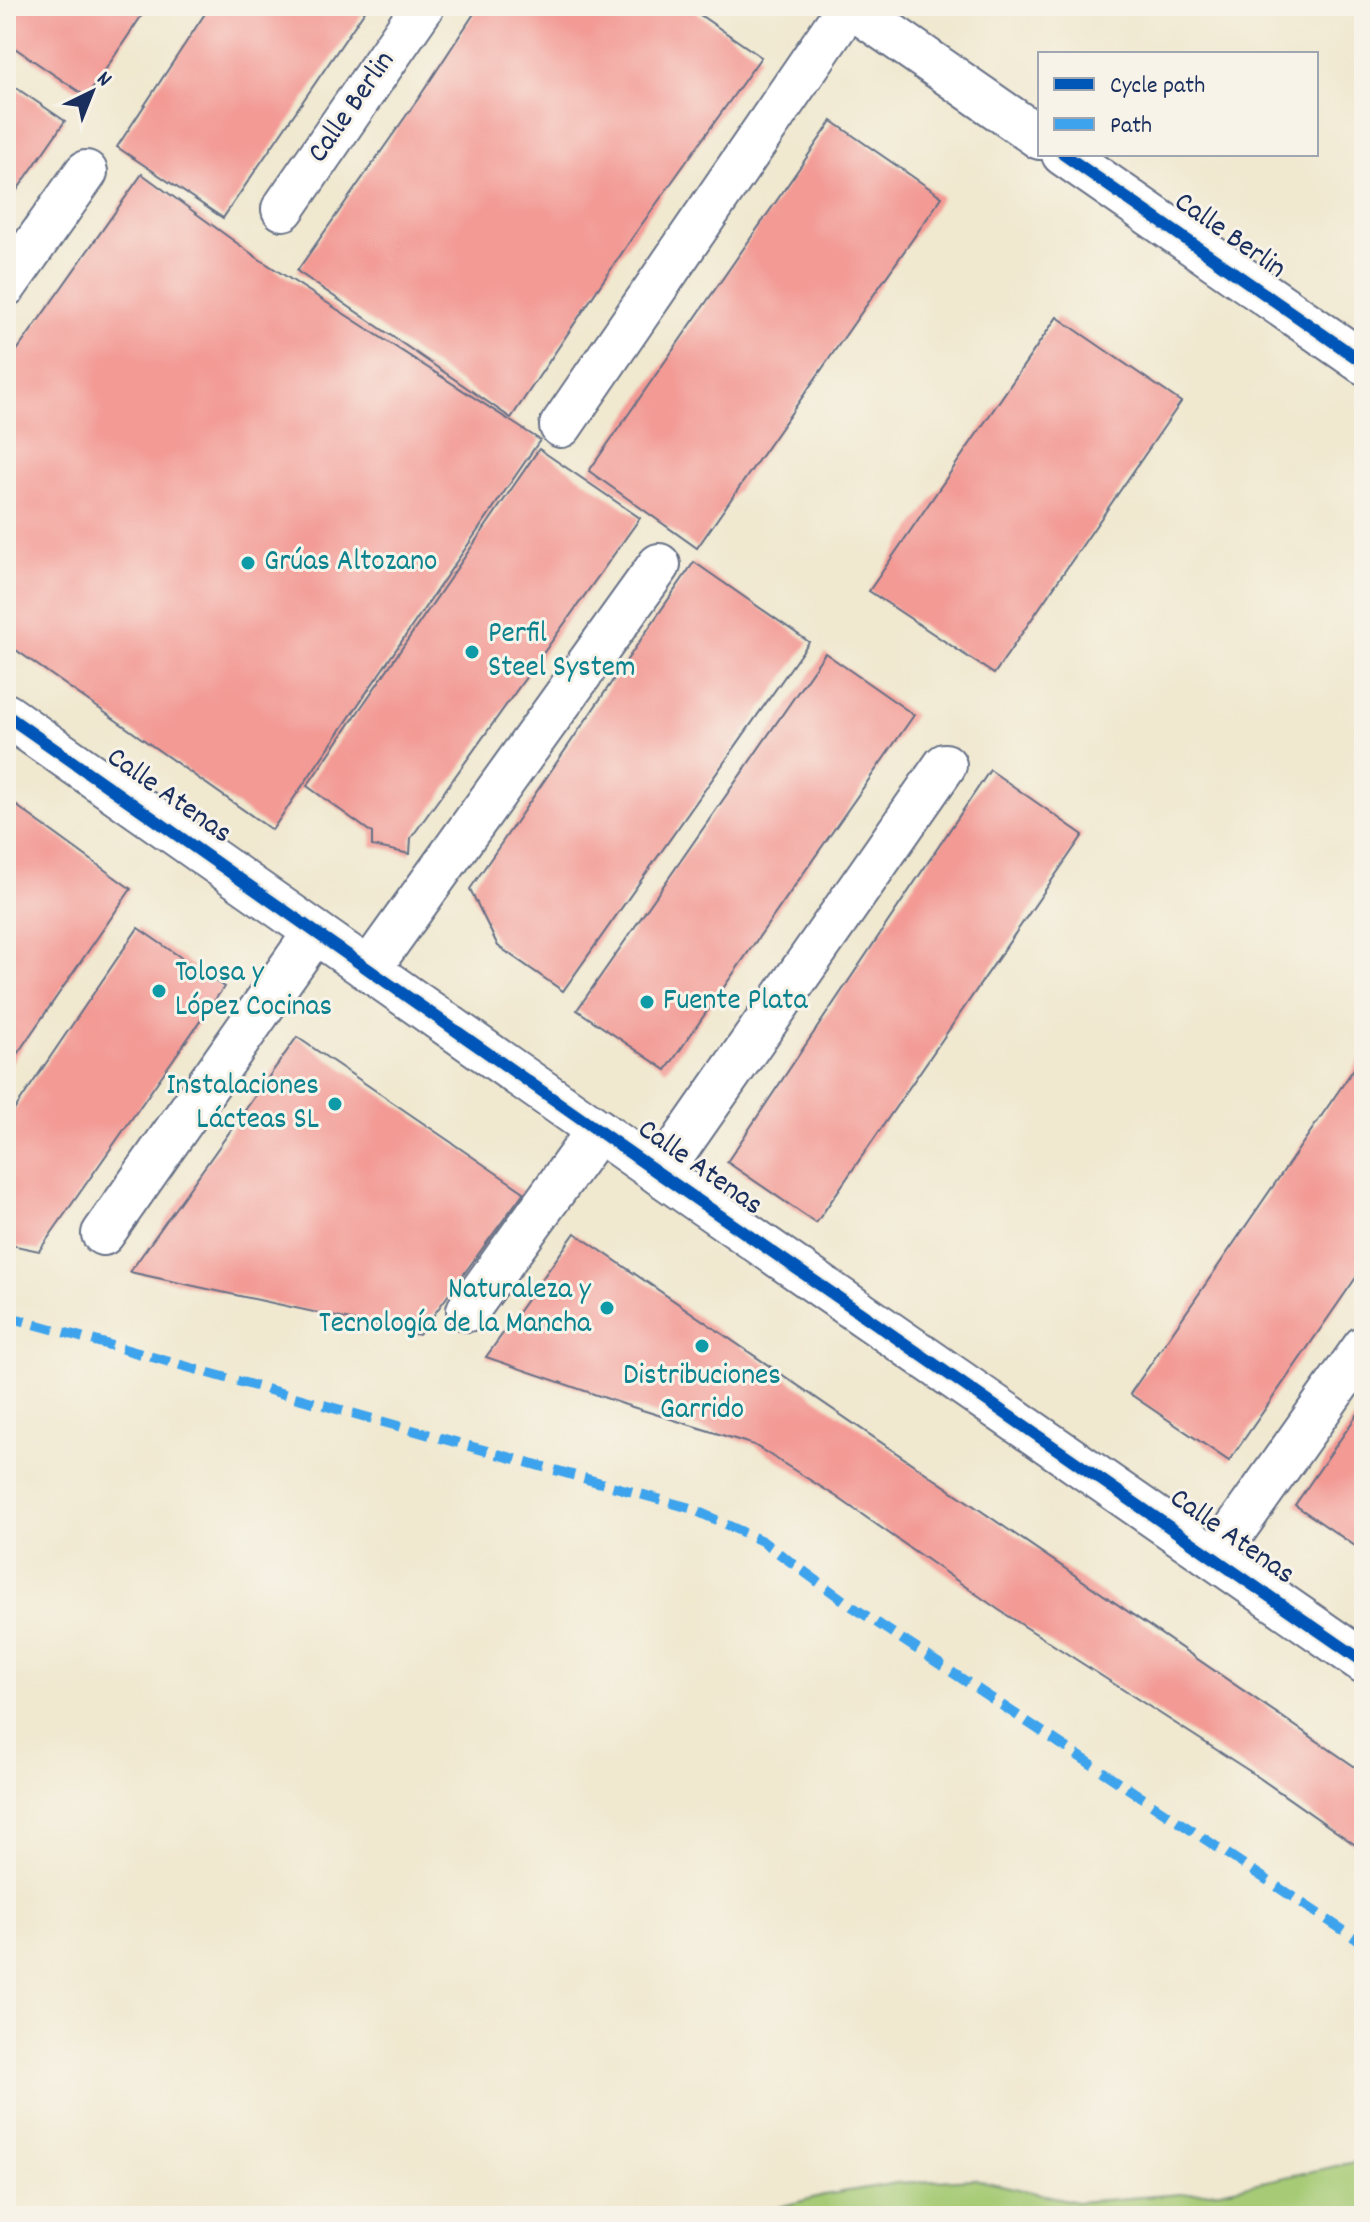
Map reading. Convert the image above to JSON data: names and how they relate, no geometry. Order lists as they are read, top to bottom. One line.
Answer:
{"streets":{"street":["Calle Berlin","Calle Atenas"]},"places":["Grúas Altozano","Perfil Steel System","Tolosa y López Cocinas","Fuente Plata","Instalaciones Lácteas SL","Naturaleza y Tecnología de la Mancha","Distribuciones Garrido"],"legend":["Cycle path","Path"],"north":"top right"}
